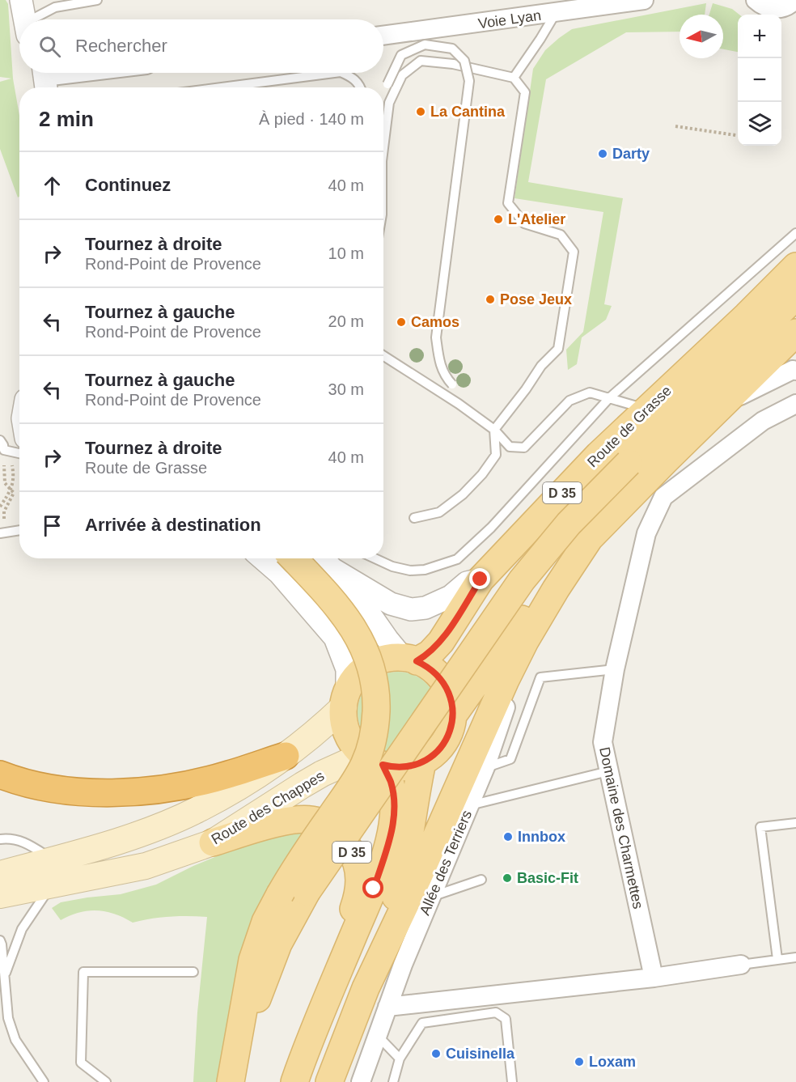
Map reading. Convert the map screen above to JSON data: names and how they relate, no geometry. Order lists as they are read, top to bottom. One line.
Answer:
{"streets":{"main road":["Route de Grasse","D 35","Route des Chappes"],"street":["Voie Lyan","Domaine des Charmettes","Allée des Terriers"]},"crossings":[["Route de Grasse","D 35"],["Route de Grasse","Route des Chappes"],["D 35","Route des Chappes"]],"places":["La Cantina","Darty","L'Atelier","Pose Jeux","Camos","Innbox","Basic-Fit","Cuisinella","Loxam"],"north":"left","page":{"map_buttons":["+","−"],"search":"Rechercher","heading":["2 min","À pied · 140 m"],"list":[["Continuez","40 m"],["Tournez à droite","Rond-Point de Provence","10 m"],["Tournez à gauche","Rond-Point de Provence","20 m"],["Tournez à gauche","Rond-Point de Provence","30 m"],["Tournez à droite","Route de Grasse","40 m"],"Arrivée à destination"]}}
